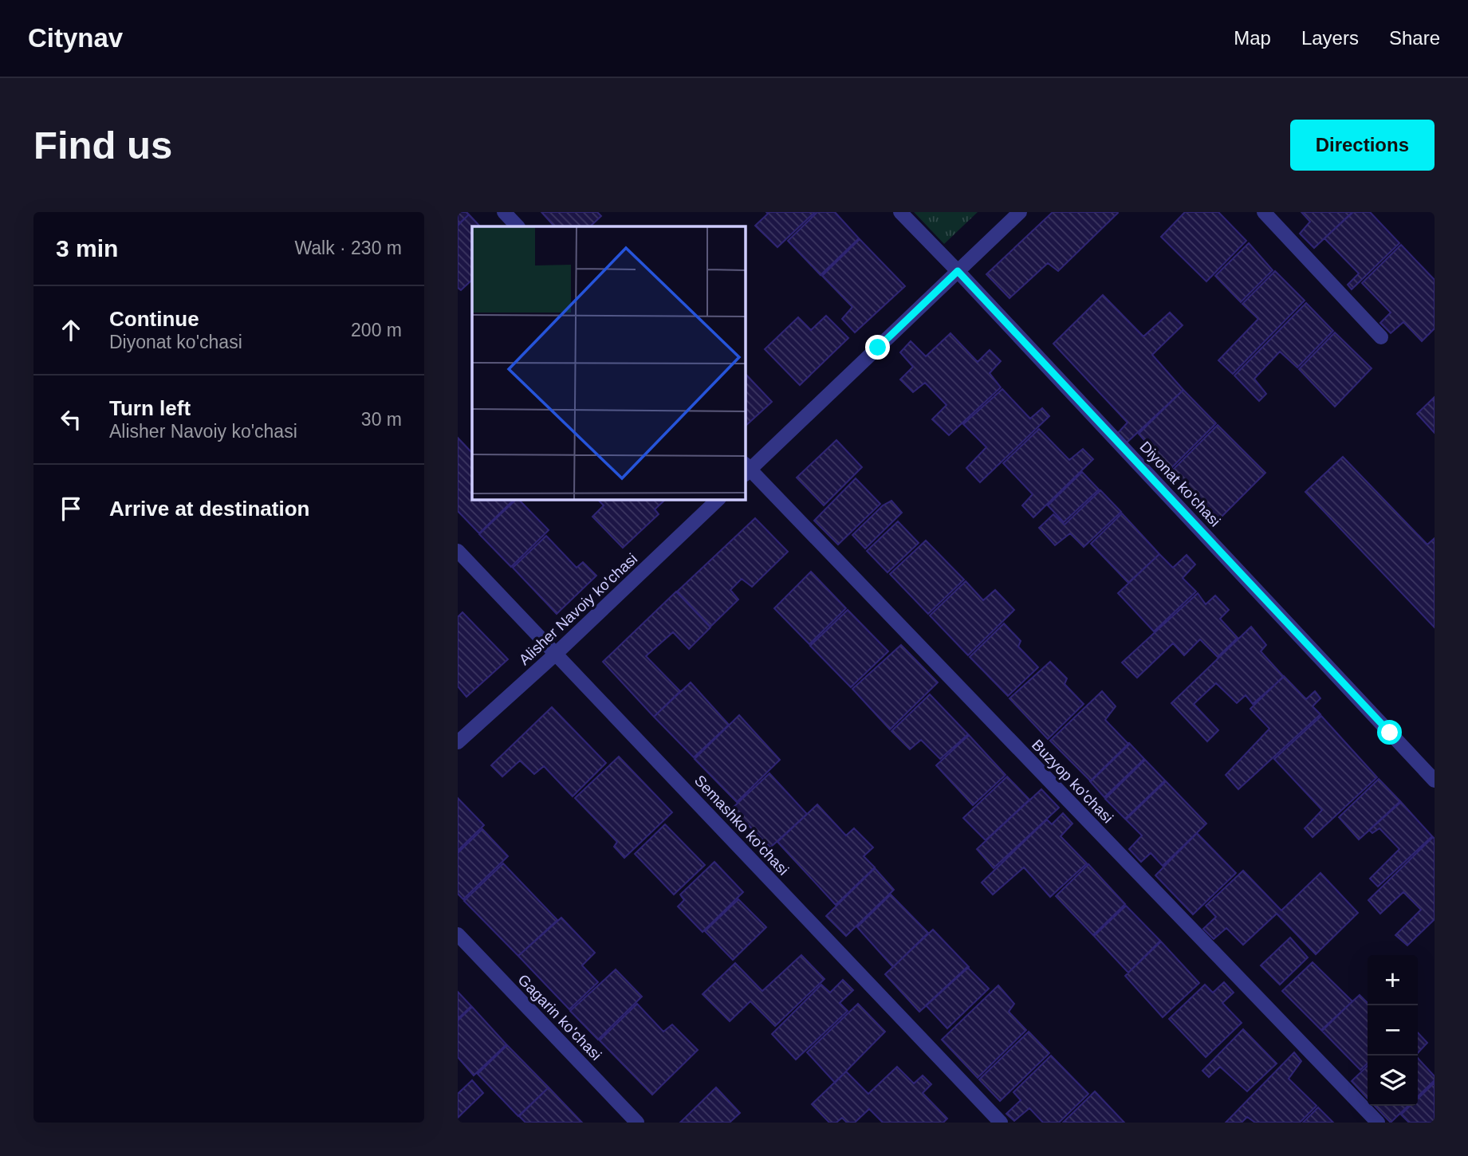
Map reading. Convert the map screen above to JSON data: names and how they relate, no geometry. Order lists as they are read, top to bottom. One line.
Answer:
{"streets":{"street":["Diyonat ko'chasi","Alisher Navoiy ko'chasi","Buzyop ko'chasi","Semashko ko'chasi","Gagarin ko'chasi"]},"crossings":[["Alisher Navoiy ko'chasi","Semashko ko'chasi"]],"page":{"header":"Citynav","nav":["Map","Layers","Share"],"buttons":"Directions","title":"Find us","heading":["3 min","Walk · 230 m"],"list":[["Continue","Diyonat ko'chasi","200 m"],["Turn left","Alisher Navoiy ko'chasi","30 m"],"Arrive at destination"],"map_buttons":["+","−"]}}
